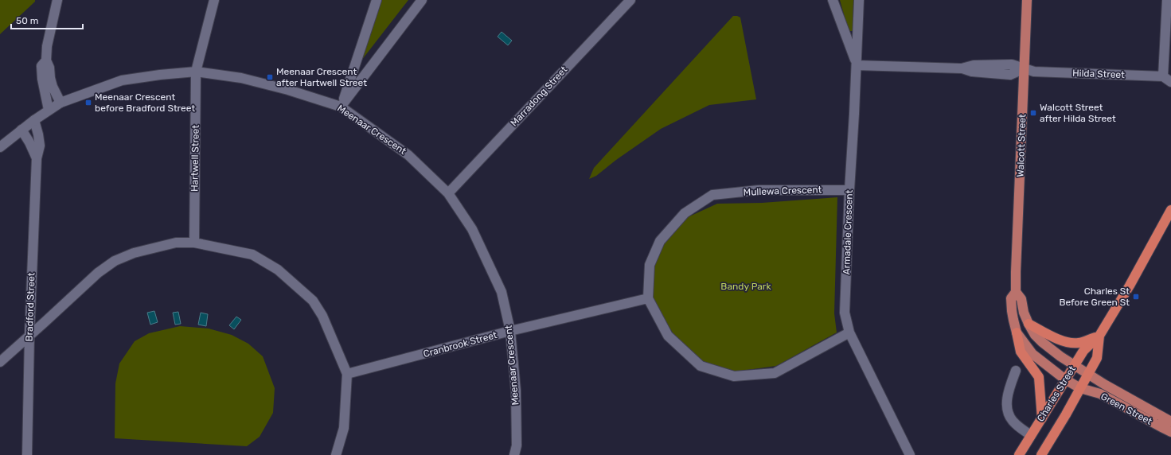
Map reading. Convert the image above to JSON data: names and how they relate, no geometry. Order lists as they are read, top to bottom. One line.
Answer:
{"streets":{"highway":["Charles Street"],"main road":["Walcott Street","Green Street"],"street":["Hilda Street","Marradong Street","Meenaar Crescent","Hartwell Street","Mullewa Crescent","Armadale Crescent","Bradford Street","Cranbrook Street"]},"crossings":[["Hilda Street","Walcott Street"],["Marradong Street","Meenaar Crescent"],["Meenaar Crescent","Hartwell Street"],["Meenaar Crescent","Bradford Street"],["Meenaar Crescent","Cranbrook Street"],["Walcott Street","Charles Street"],["Walcott Street","Green Street"],["Mullewa Crescent","Armadale Crescent"],["Mullewa Crescent","Cranbrook Street"],["Charles Street","Green Street"]],"parks":["Bandy Park"],"places":{"transit":["Meenaar Crescent after Hartwell Street","Meenaar Crescent before Bradford Street","Walcott Street after Hilda Street","Charles St Before Green St"]},"scale_bar":"50 m"}
